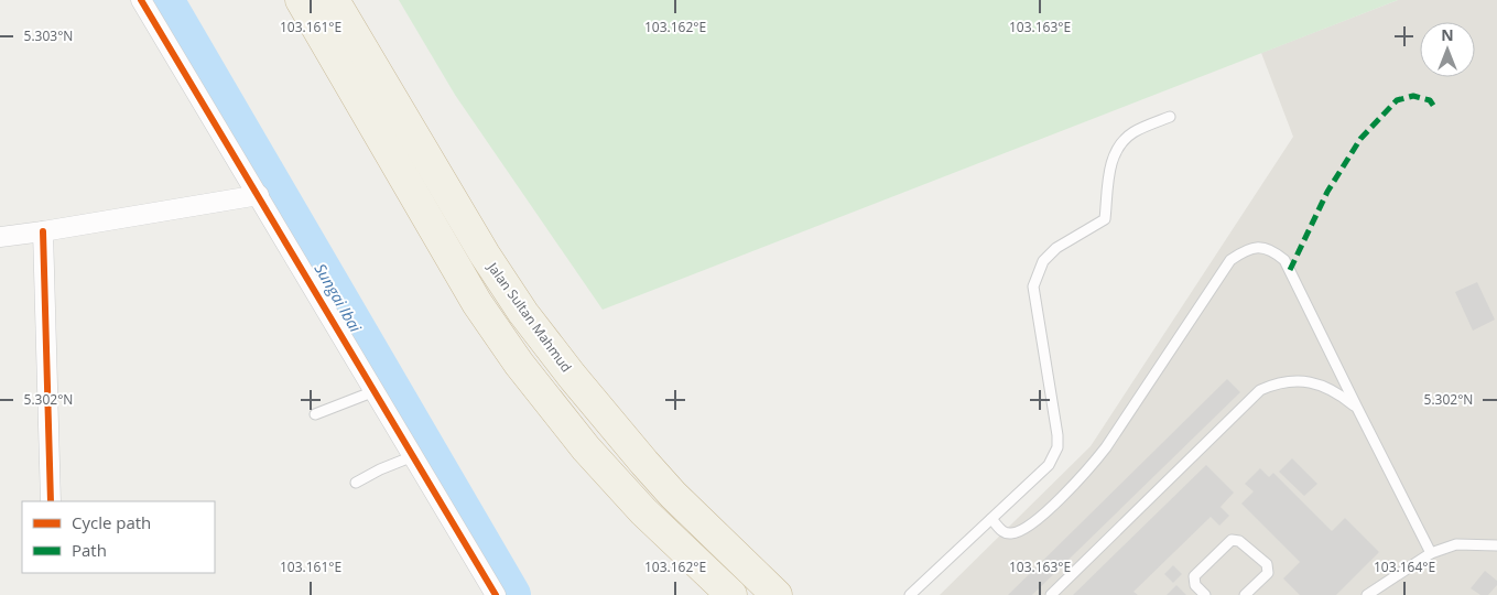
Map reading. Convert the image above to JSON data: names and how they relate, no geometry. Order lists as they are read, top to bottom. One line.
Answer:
{"streets":{"highway":["Jalan Sultan Mahmud"]},"water":["Sungai Ibai"],"legend":["Cycle path","Path"],"north":"top","coordinates":["103.161°E","103.162°E","103.163°E","5.303°N","5.302°N","103.164°E"]}
